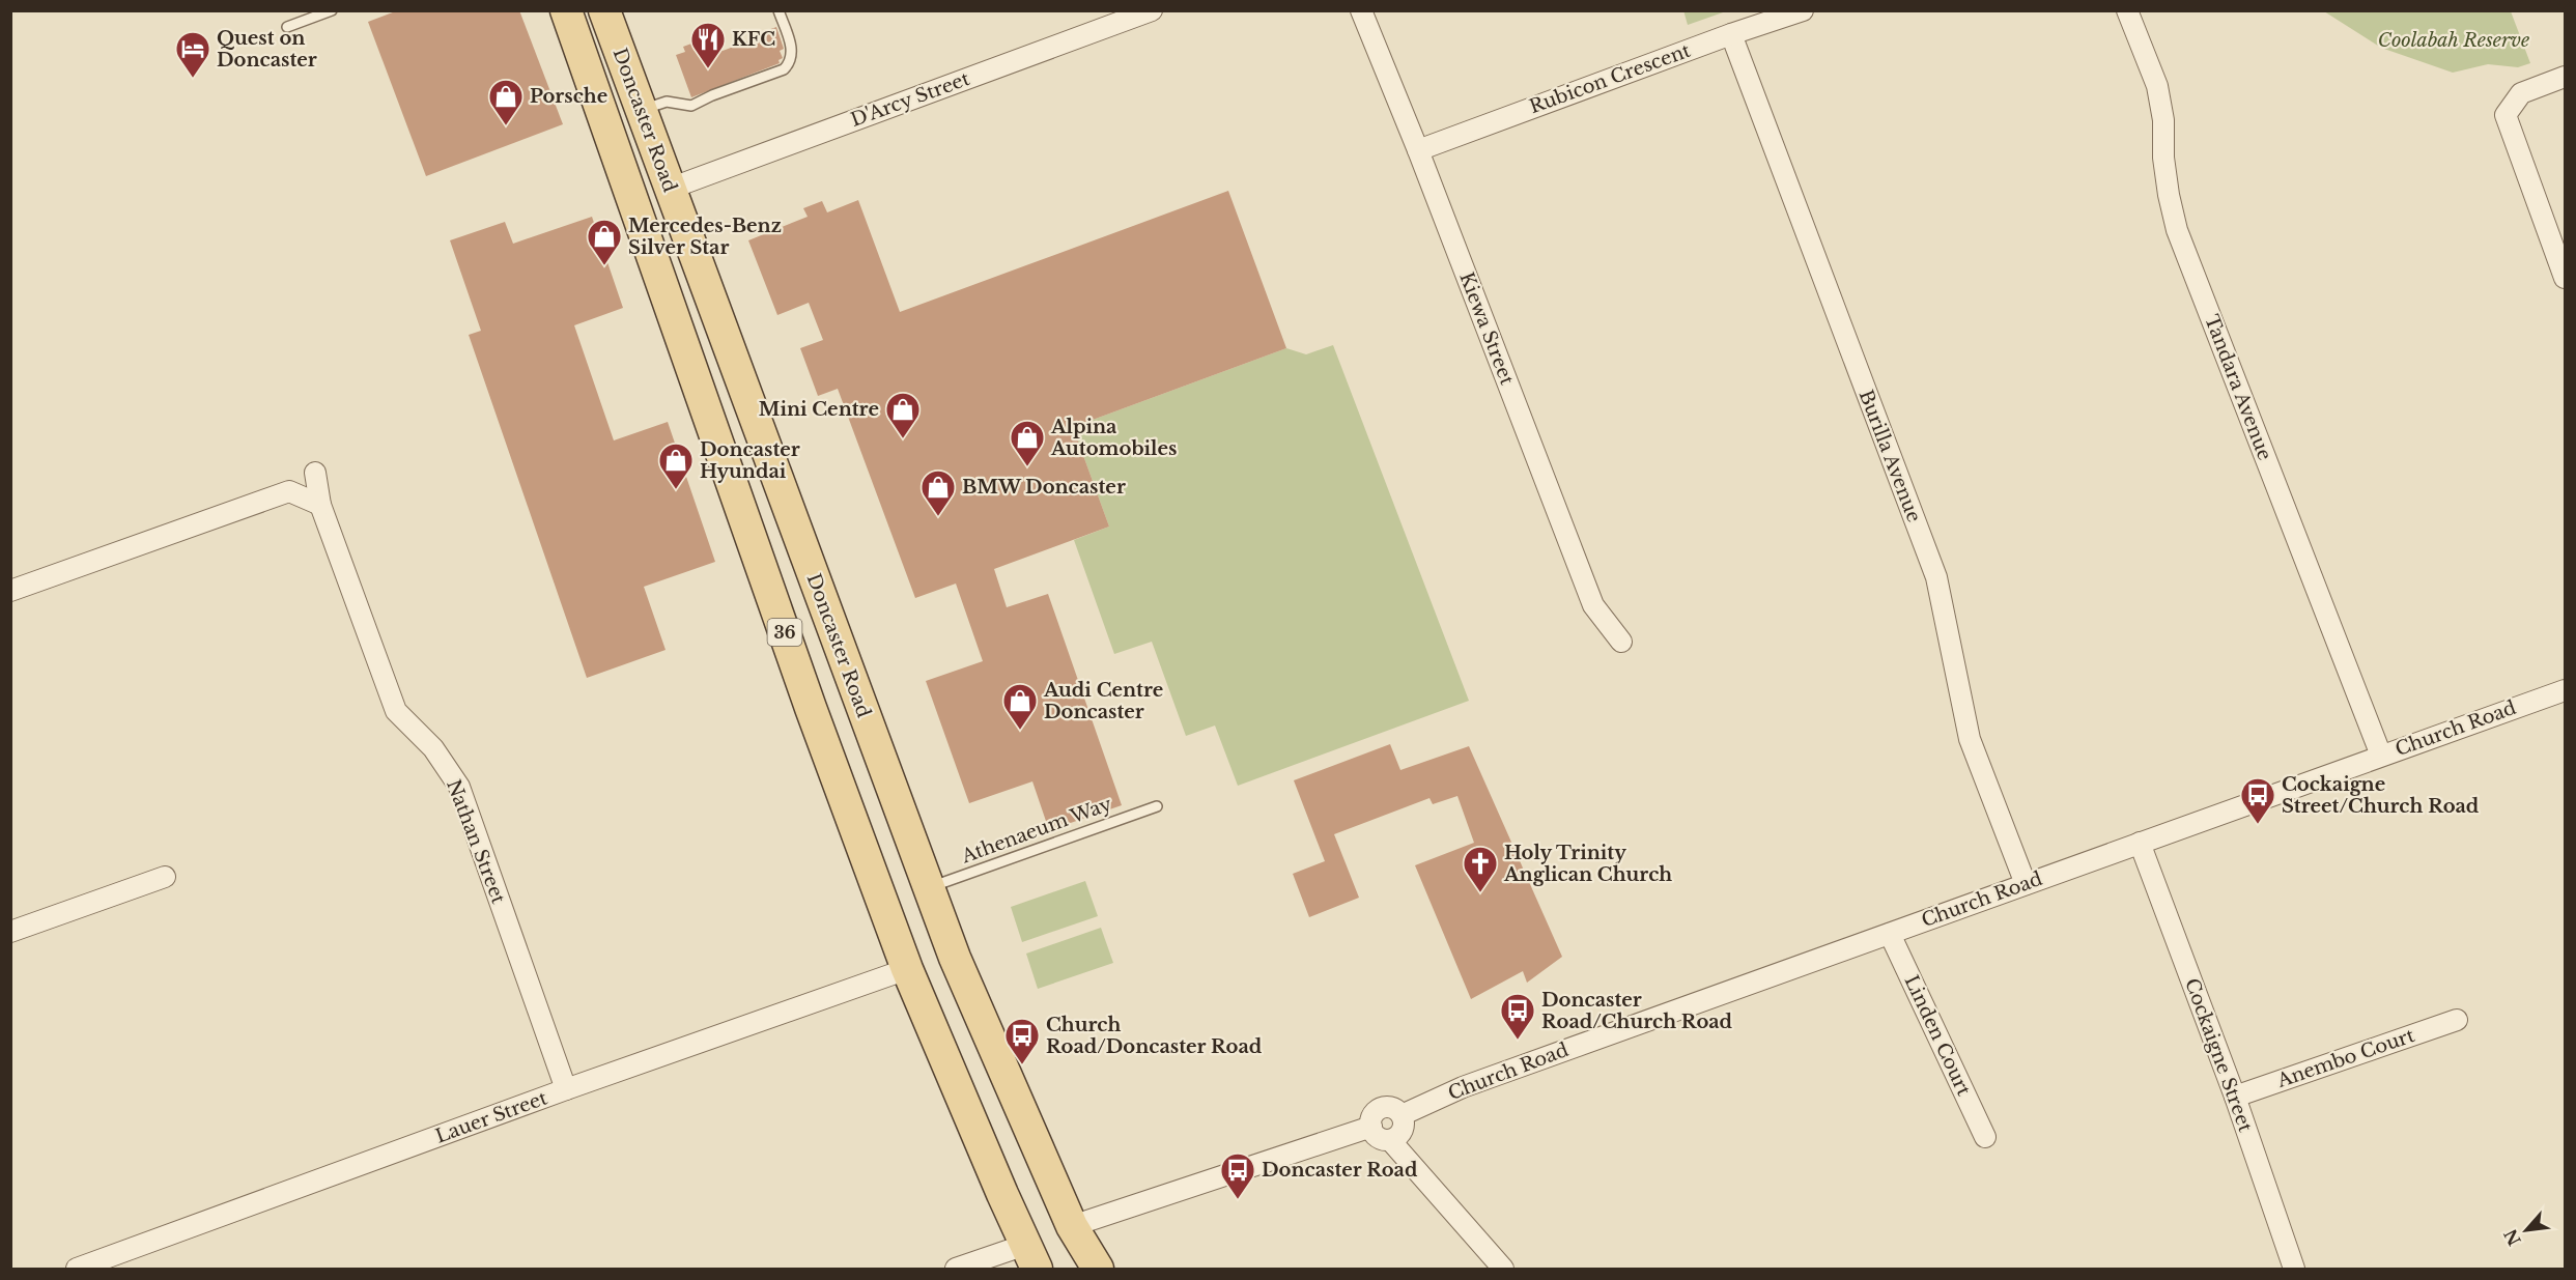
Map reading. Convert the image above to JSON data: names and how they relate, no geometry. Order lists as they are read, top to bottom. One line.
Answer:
{"streets":{"main road":["Doncaster Road","36"],"street":["Rubicon Crescent","D'Arcy Street","Kiewa Street","Tandara Avenue","Burilla Avenue","Church Road","Nathan Street","Linden Court","Cockaigne Street","Anembo Court","Lauer Street"],"lane":["Athenaeum Way"]},"crossings":[["Rubicon Crescent","Kiewa Street"],["Rubicon Crescent","Burilla Avenue"],["D'Arcy Street","Doncaster Road"],["Doncaster Road","Athenaeum Way"],["Doncaster Road","Lauer Street"],["Tandara Avenue","Church Road"],["Burilla Avenue","Church Road"],["Church Road","Linden Court"],["Church Road","Cockaigne Street"],["Nathan Street","Lauer Street"],["Cockaigne Street","Anembo Court"]],"parks":["Coolabah Reserve"],"places":{"restaurant":["KFC"],"hotel":["Quest on Doncaster"],"shop":["Porsche","Mercedes-Benz Silver Star","Mini Centre","Alpina Automobiles","Doncaster Hyundai","BMW Doncaster","Audi Centre Doncaster"],"bus stop":["Cockaigne Street/Church Road","Doncaster Road/Church Road","Church Road/Doncaster Road","Doncaster Road"],"church":["Holy Trinity Anglican Church"]},"north":"bottom left"}
